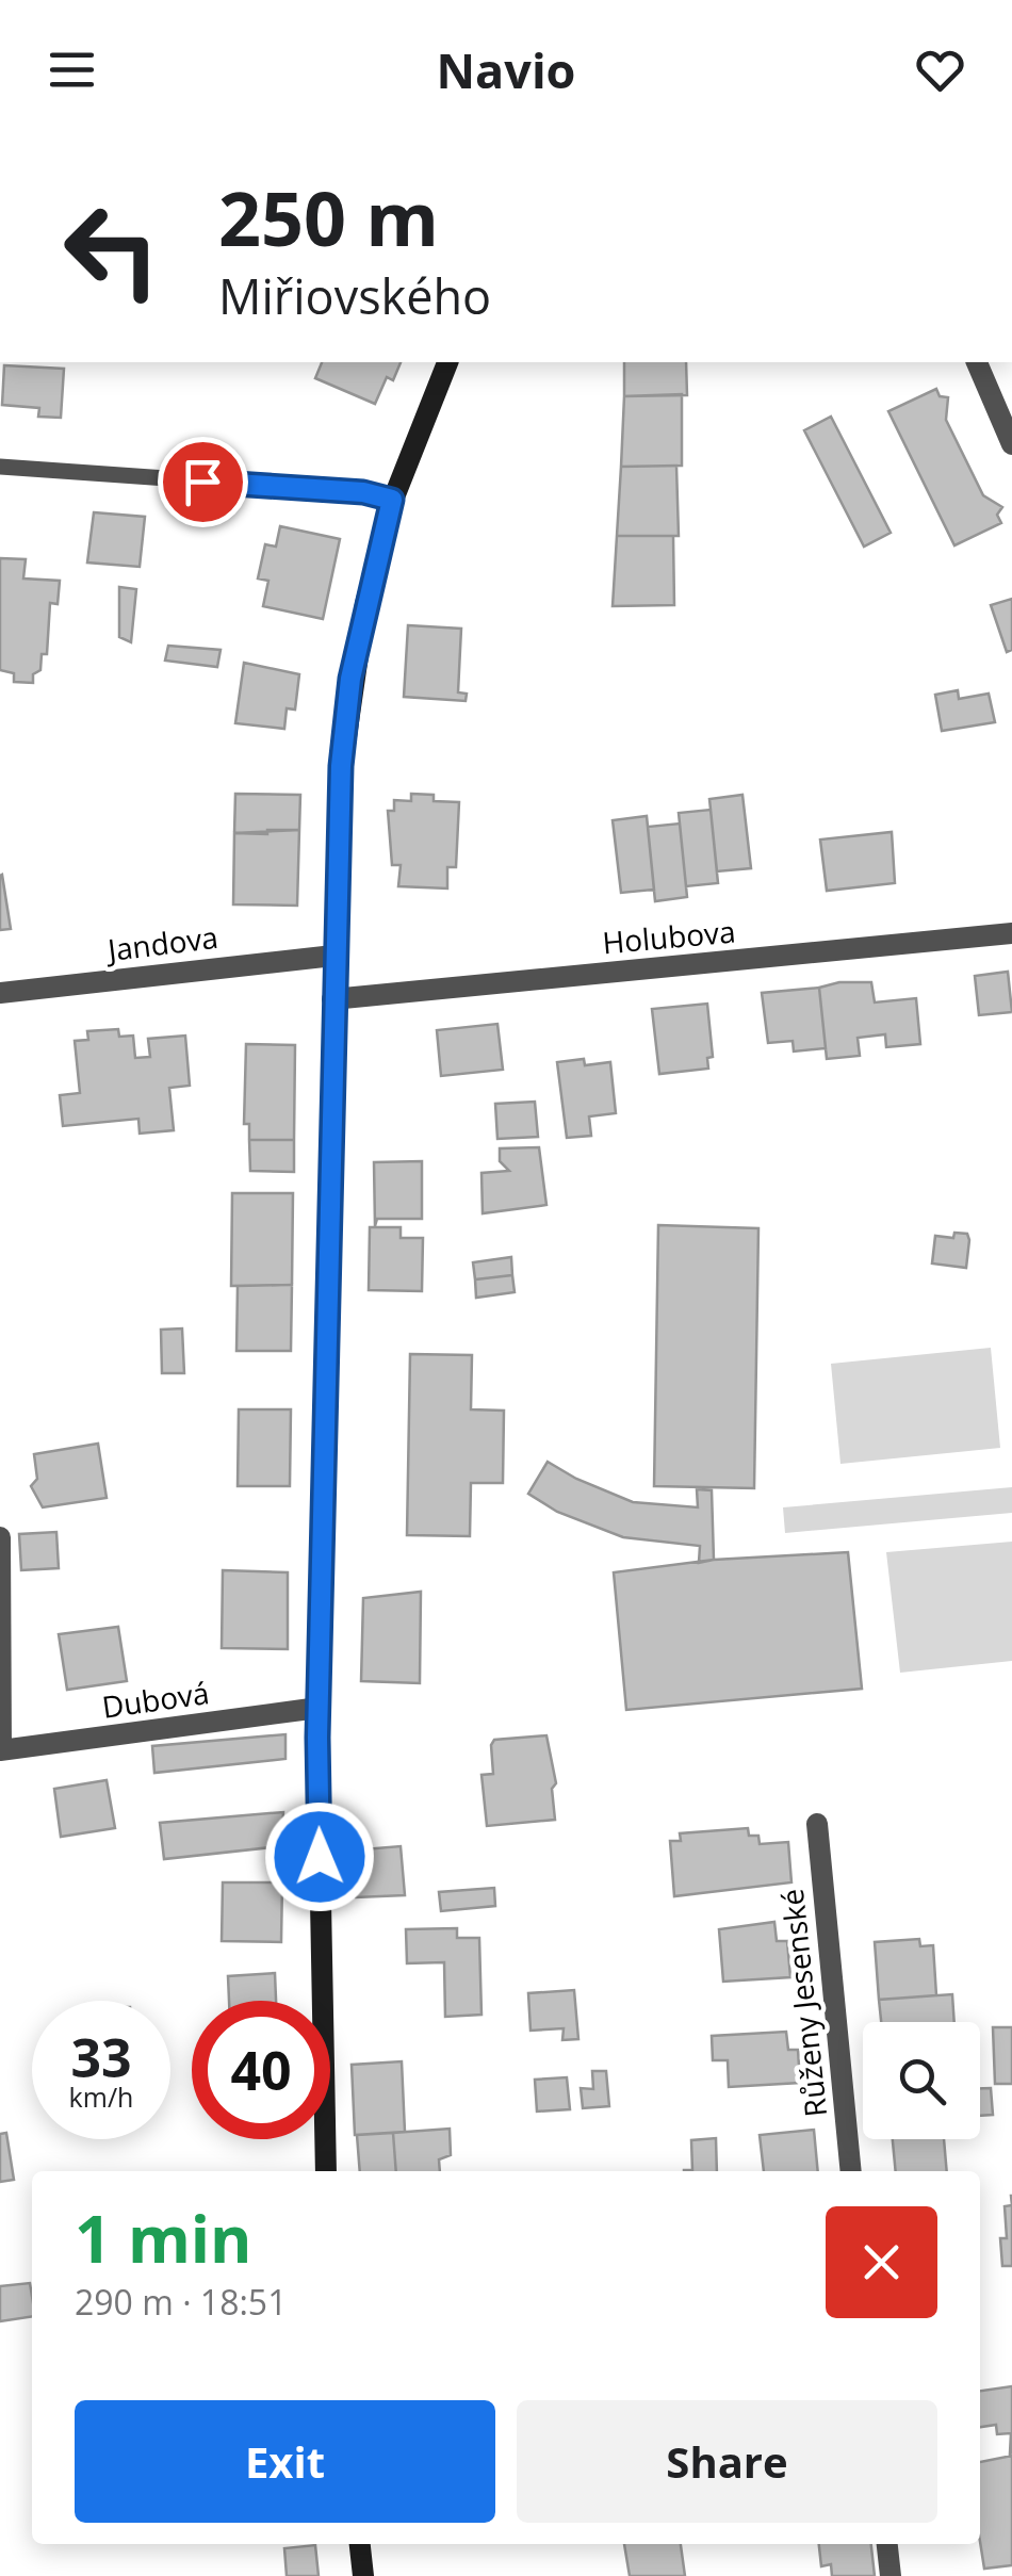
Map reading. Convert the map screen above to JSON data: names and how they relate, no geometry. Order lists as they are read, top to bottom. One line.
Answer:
{"streets":{"street":["Holubova","Jandova","Dubová","Růženy Jesenské"]},"page":{"header":"Navio","turn":["250 m","Miřiovského"],"speed":"33 km/h","limit":"40","heading":["1 min","290 m · 18:51"],"buttons":["Exit","Share"]}}
